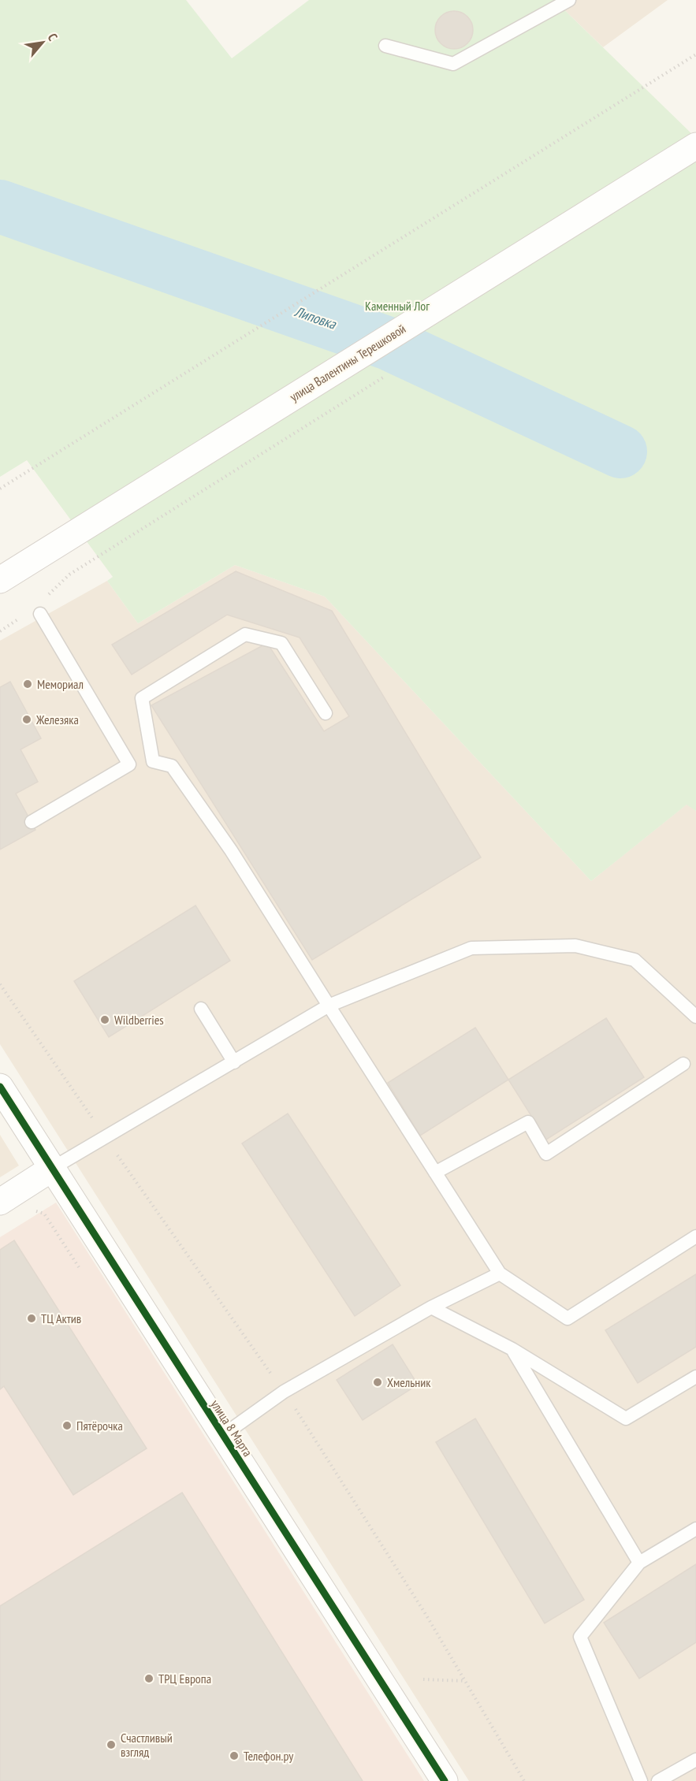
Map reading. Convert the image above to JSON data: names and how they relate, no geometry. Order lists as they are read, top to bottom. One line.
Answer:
{"streets":{"street":["улица Валентины Терешковой","улица 8 Марта"]},"water":["Липовка"],"parks":["Каменный Лог"],"places":["Мемориал","Железяка","Wildberries","ТЦ Актив","Хмельник","Пятёрочка","ТРЦ Европа","Счастливый взгляд","Телефон.ру"],"north":"top right"}
